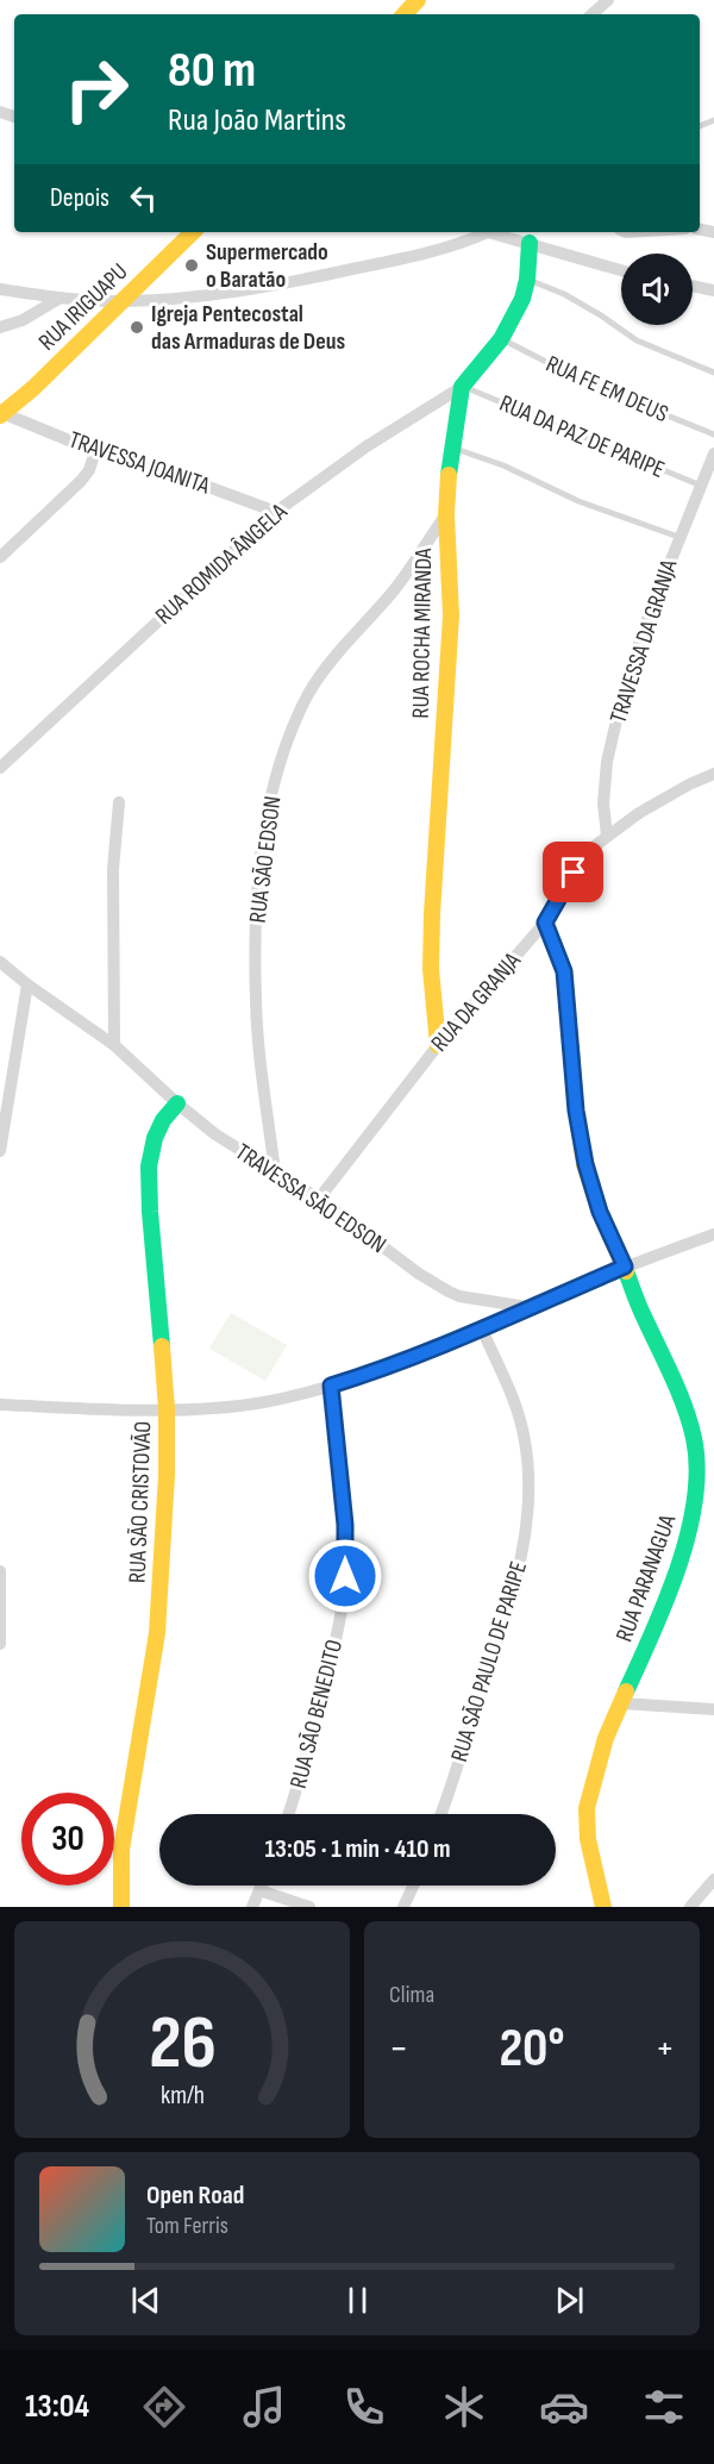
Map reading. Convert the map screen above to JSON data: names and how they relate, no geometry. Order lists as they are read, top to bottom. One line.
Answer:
{"streets":{"street":["RUA IRIGUAPU","TRAVESSA JOANITA","RUA ROMIDA ÂNGELA","RUA ROCHA MIRANDA","TRAVESSA DA GRANJA","RUA SÃO EDSON","RUA DA GRANJA","TRAVESSA SÃO EDSON","RUA SÃO CRISTOVÃO","RUA PARANAGUA","RUA SÃO PAULO DE PARIPE","RUA SÃO BENEDITO"],"lane":["RUA FE EM DEUS","RUA DA PAZ DE PARIPE"]},"crossings":[["RUA IRIGUAPU","TRAVESSA JOANITA"],["RUA FE EM DEUS","RUA ROCHA MIRANDA"],["RUA DA PAZ DE PARIPE","RUA ROMIDA ÂNGELA"],["RUA DA PAZ DE PARIPE","RUA ROCHA MIRANDA"],["RUA DA PAZ DE PARIPE","TRAVESSA DA GRANJA"],["TRAVESSA JOANITA","RUA ROMIDA ÂNGELA"],["RUA ROMIDA ÂNGELA","RUA ROCHA MIRANDA"],["RUA ROCHA MIRANDA","RUA SÃO EDSON"],["RUA ROCHA MIRANDA","RUA DA GRANJA"],["TRAVESSA DA GRANJA","RUA DA GRANJA"],["RUA SÃO EDSON","TRAVESSA SÃO EDSON"],["RUA DA GRANJA","TRAVESSA SÃO EDSON"],["RUA DA GRANJA","RUA PARANAGUA"],["TRAVESSA SÃO EDSON","RUA SÃO CRISTOVÃO"]],"places":["Supermercado o Baratão","Igreja Pentecostal das Armaduras de Deus"],"page":{"turn":["80 m","Rua João Martins"],"then":"Depois","limit":"30","trip":"13:05 · 1 min · 410 m","tile":"Clima","heat":["−","20°","+"],"song":["Open Road","Tom Ferris"],"tabs":"13:04","gauge":["26","km/h"]}}
